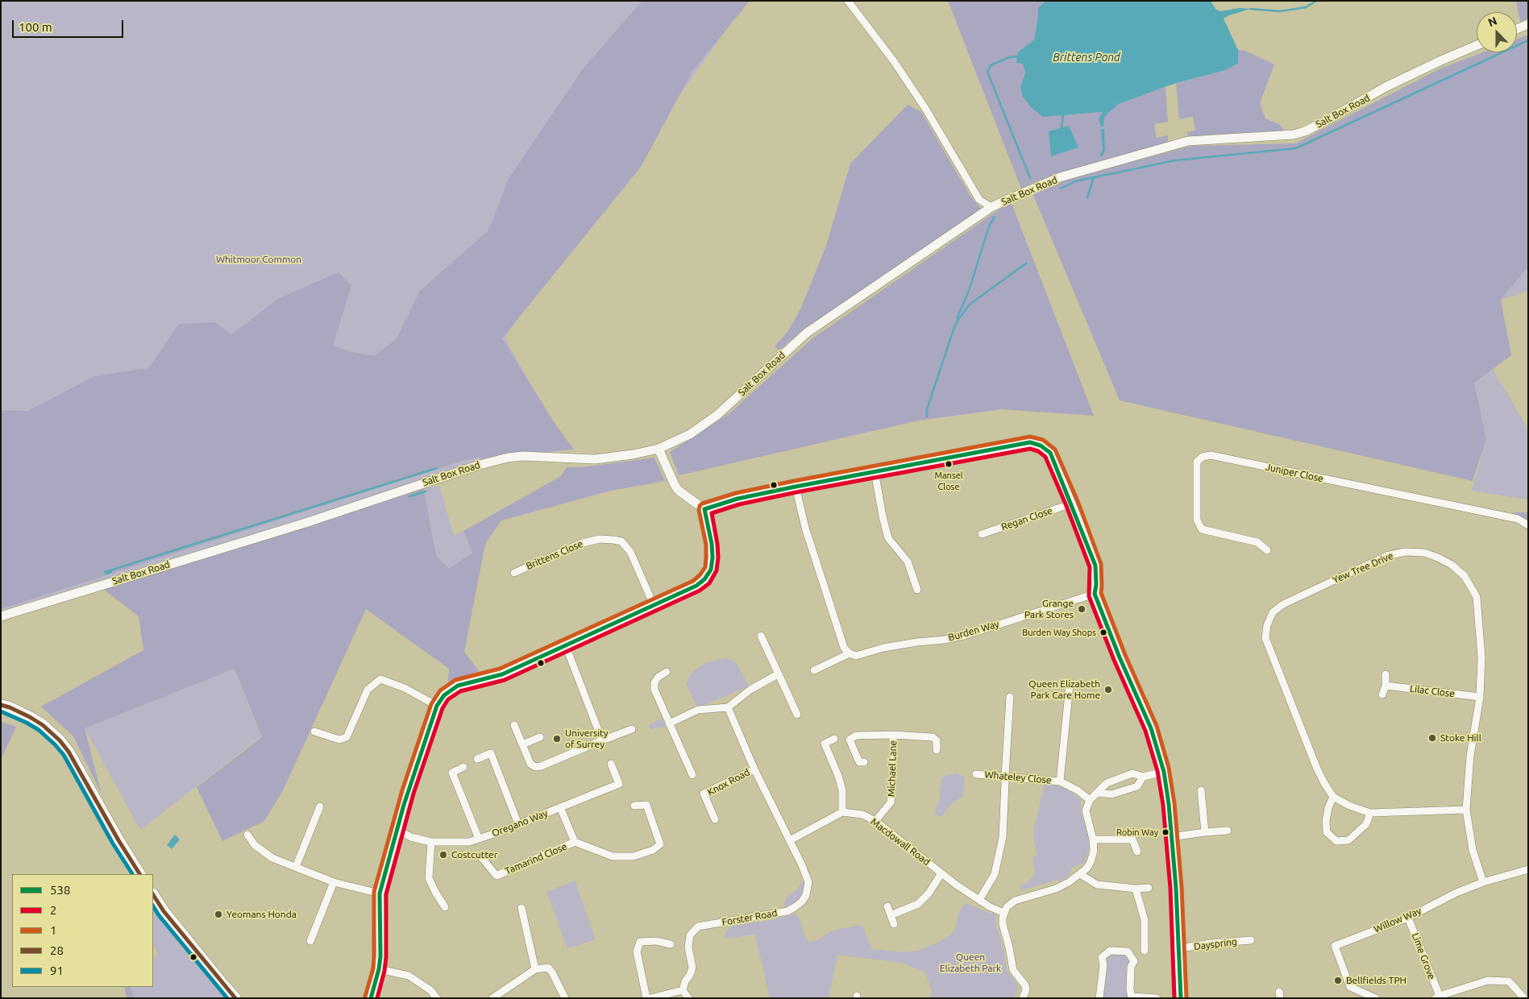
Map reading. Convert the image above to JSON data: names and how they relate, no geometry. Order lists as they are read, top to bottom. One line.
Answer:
{"streets":{"street":["Salt Box Road","Juniper Close","Regan Close","Brittens Close","Yew Tree Drive","Burden Way","Lilac Close","Michael Lane","Whateley Close","Knox Road","Oregano Way","Macdowall Road","Tamarind Close","Forster Road","Willow Way","Dayspring","Lime Grove"]},"crossings":[["Yew Tree Drive","Lilac Close"],["Yew Tree Drive","Willow Way"],["Michael Lane","Macdowall Road"],["Knox Road","Forster Road"],["Willow Way","Lime Grove"]],"water":["Brittens Pond"],"parks":["Whitmoor Common","Queen Elizabeth Park"],"places":["Mansel Close","Grange Park Stores","Burden Way Shops","Queen Elizabeth Park Care Home","Stoke Hill","University of Surrey","Robin Way","Costcutter","Yeomans Honda","Bellfields TPH"],"lines":["transit line 1","transit line 538","transit line 2","transit line 28","transit line 91"],"legend":["538","2","1","28","91"],"scale_bar":"100 m","north":"top"}
